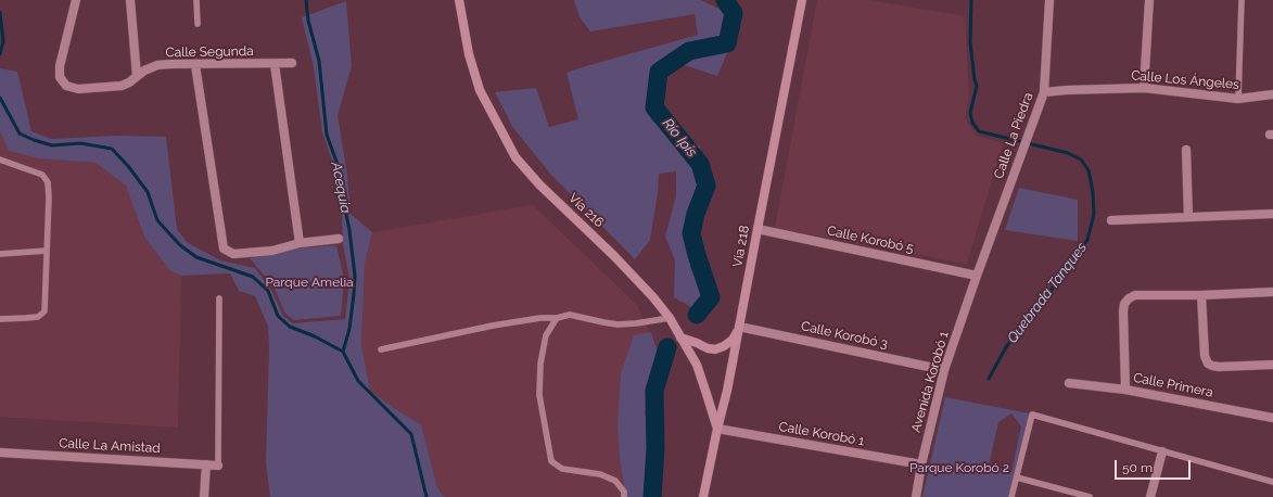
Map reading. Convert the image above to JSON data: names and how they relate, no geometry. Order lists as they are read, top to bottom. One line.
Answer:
{"streets":{"main road":["Vía 216","Vía 218"],"street":["Calle Segunda","Calle Los Ángeles","Calle La Piedra","Calle Korobó 5","Calle Korobó 3","Avenida Korobó 1","Calle Primera","Calle Korobó 1","Calle La Amistad"]},"crossings":[["Calle Los Ángeles","Calle La Piedra"],["Calle La Piedra","Calle Korobó 5"],["Calle La Piedra","Avenida Korobó 1"],["Vía 216","Vía 218"],["Vía 216","Calle Korobó 1"],["Calle Korobó 5","Vía 218"],["Calle Korobó 5","Avenida Korobó 1"],["Vía 218","Calle Korobó 3"],["Vía 218","Calle Korobó 1"],["Calle Korobó 3","Avenida Korobó 1"],["Avenida Korobó 1","Calle Korobó 1"]],"water":["Río Ipís","Acequia","Quebrada Tanques"],"parks":["Parque Amelia","Parque Korobó 2"],"scale_bar":"50 m"}
